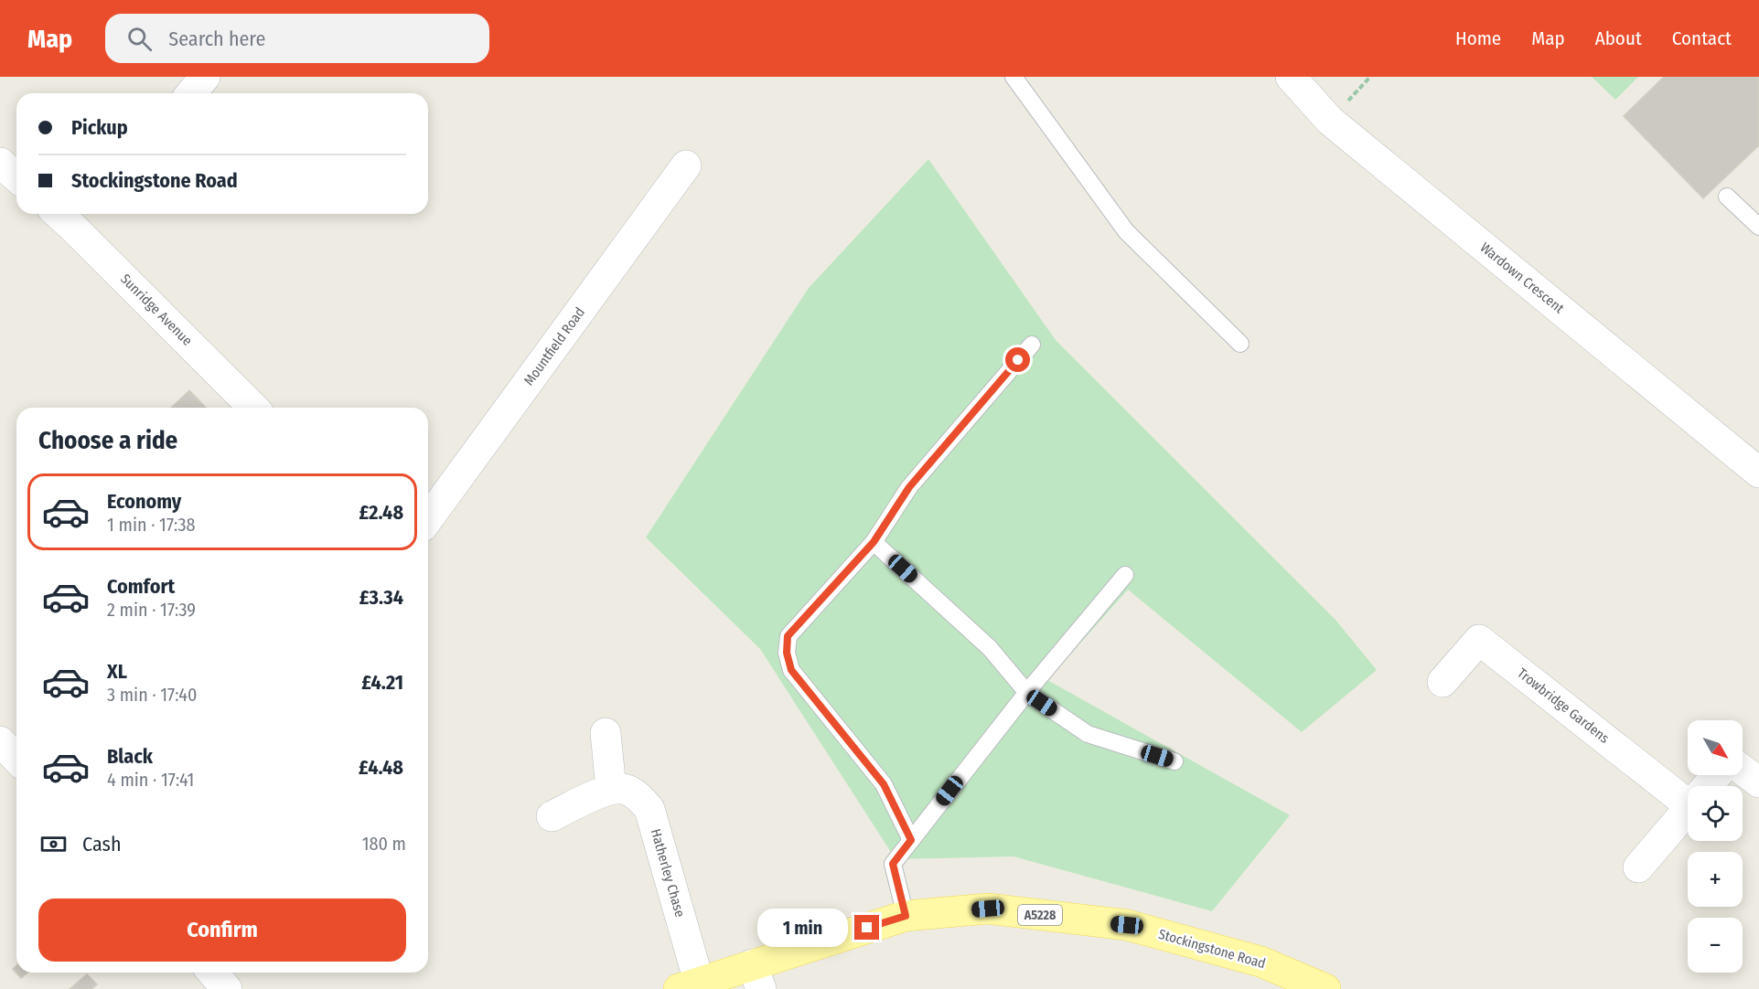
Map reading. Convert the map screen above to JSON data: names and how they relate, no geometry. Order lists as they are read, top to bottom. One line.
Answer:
{"streets":{"main road":["A5228","Stockingstone Road"],"street":["Wardown Crescent","Sunridge Avenue","Mountfield Road","Trowbridge Gardens","Hatherley Chase"]},"crossings":[["Hatherley Chase","Stockingstone Road"]],"north":"bottom right","page":{"header":"Map","search":"Search here","nav":["Home","Map","About","Contact"],"banner":["Pickup","Stockingstone Road"],"heading":"Choose a ride","list":[{"name":"Economy","note":"1 min · 17:38","value":"£2.48"},{"name":"Comfort","note":"2 min · 17:39","value":"£3.34"},{"name":"XL","note":"3 min · 17:40","value":"£4.21"},{"name":"Black","note":"4 min · 17:41","value":"£4.48"}],"map_buttons":["+","−"],"pay":["Cash","180 m"],"buttons":"Confirm","bubble":"1 min"}}
